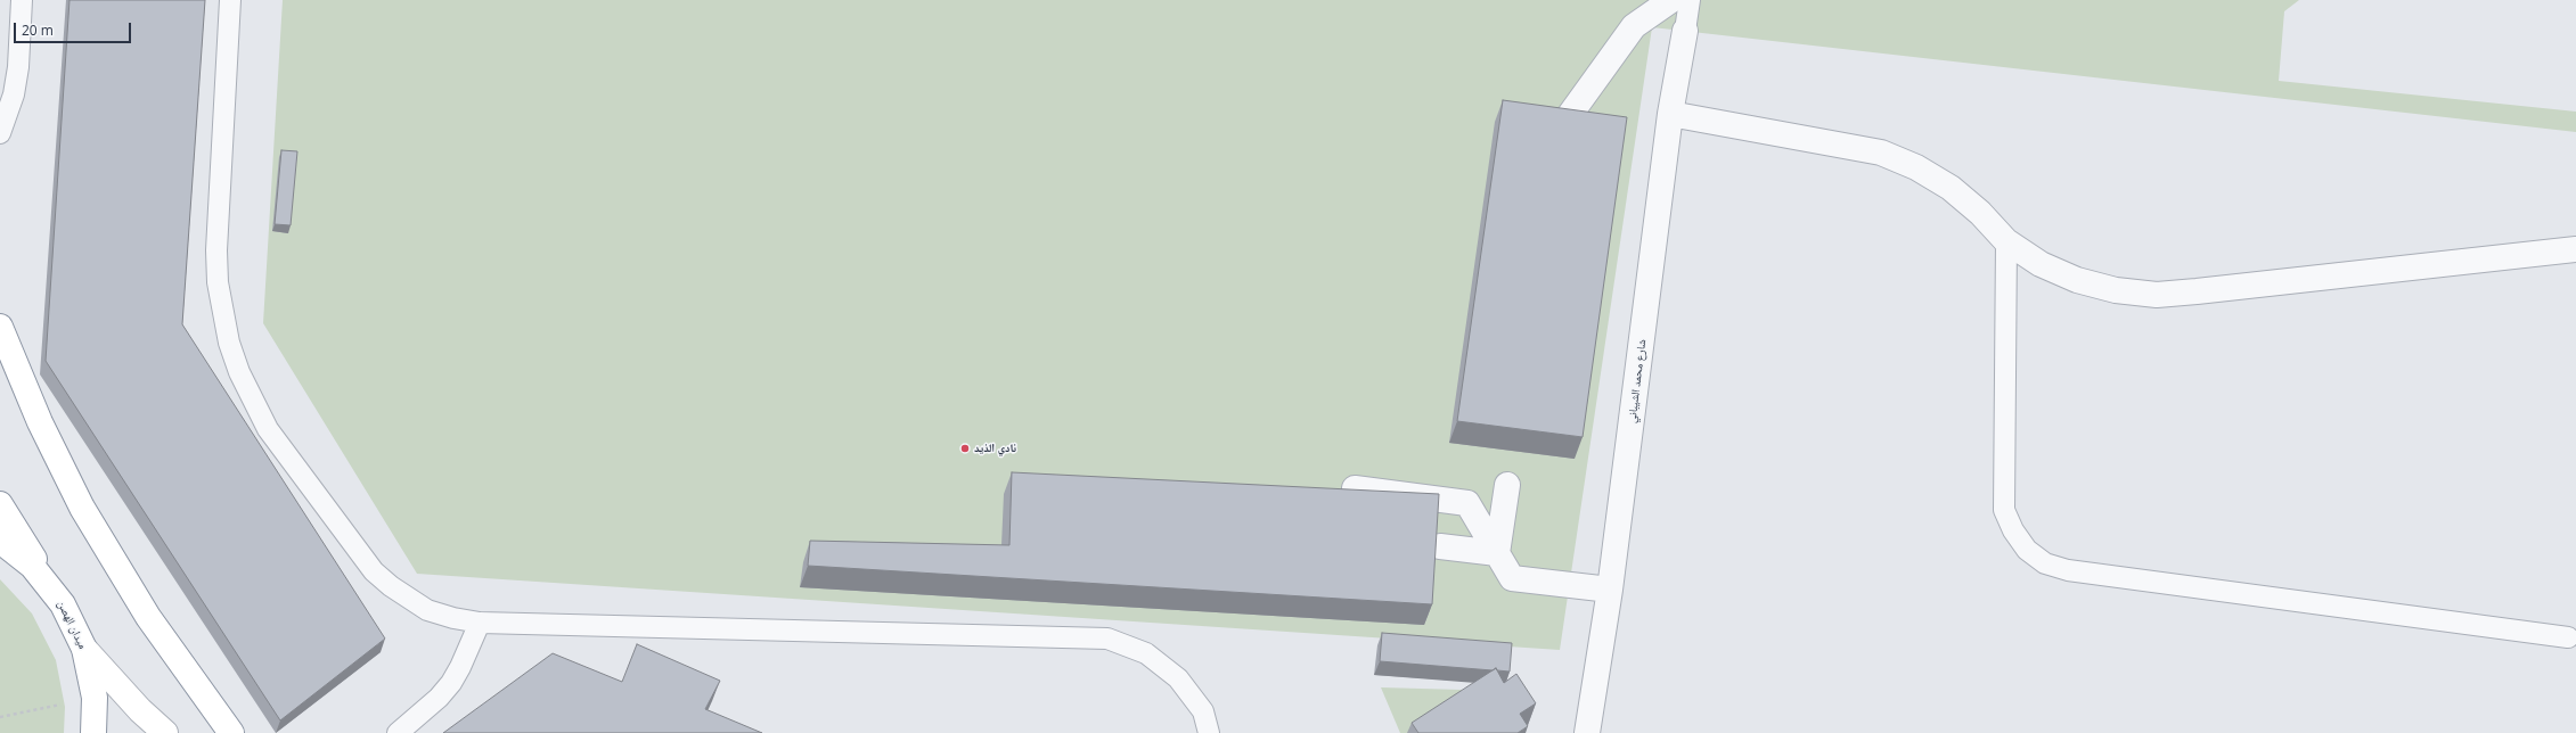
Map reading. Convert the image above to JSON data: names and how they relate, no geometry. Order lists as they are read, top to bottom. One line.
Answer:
{"streets":{"main road":["ميدان الهصن"],"street":["شارع محمد الشيباني"]},"places":["نادي الذيد"],"scale_bar":"20 m"}
